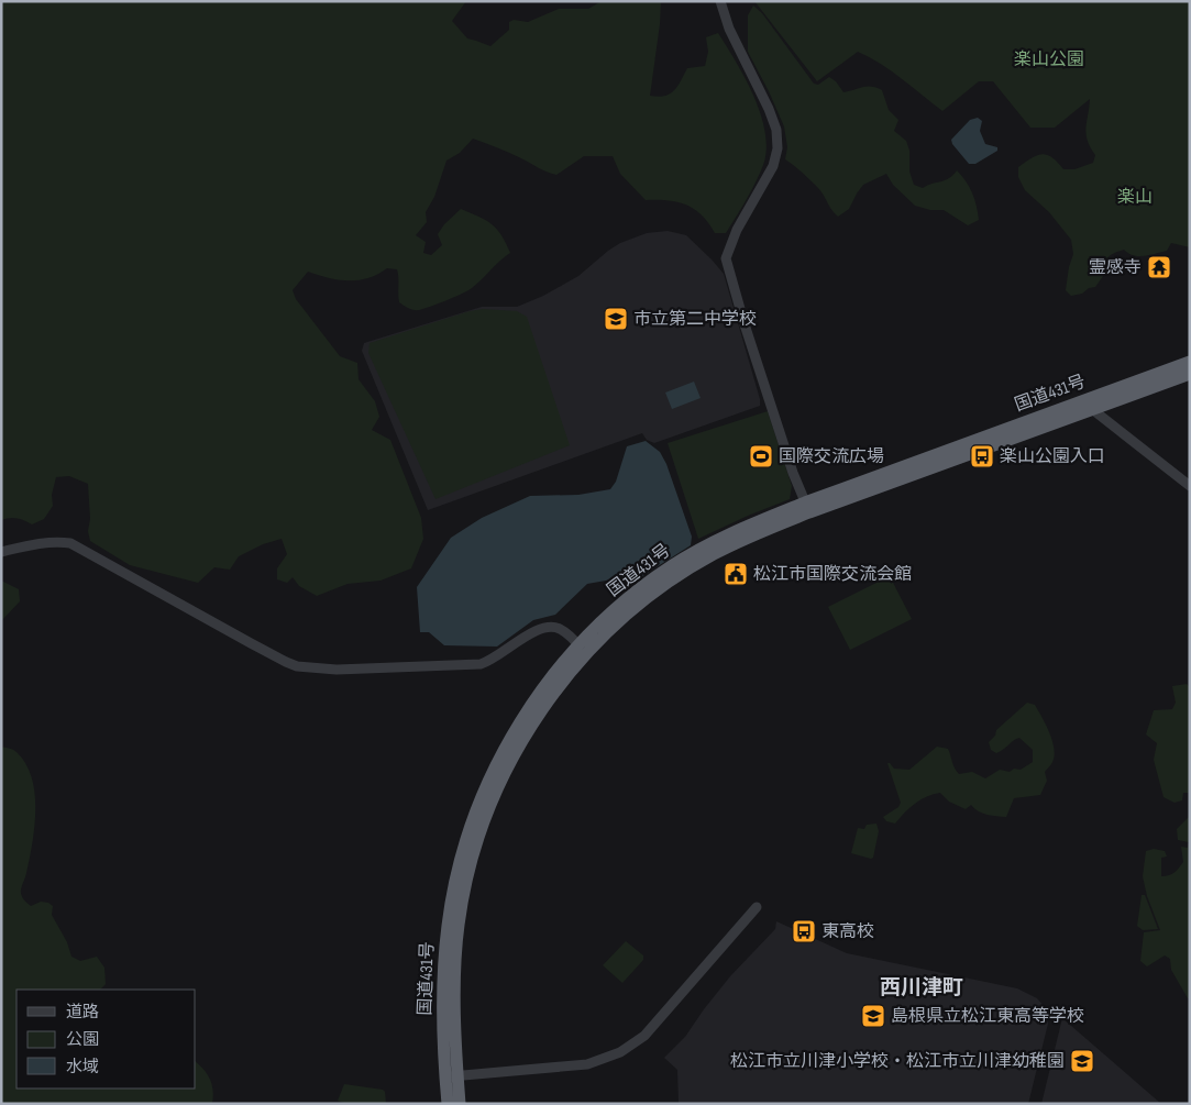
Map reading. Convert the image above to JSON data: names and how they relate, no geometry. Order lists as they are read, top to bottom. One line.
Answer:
{"streets":{"highway":["国道431号"]},"districts":["西川津町"],"parks":["楽山公園","楽山"],"places":{"temple":["霊感寺"],"school or university":["市立第二中学校","島根県立松江東高等学校","松江市立川津小学校・松江市立川津幼稚園"],"sports":["国際交流広場"],"bus stop":["楽山公園入口","東高校"],"public building":["松江市国際交流会館"]},"legend":["道路","公園","水域"]}
